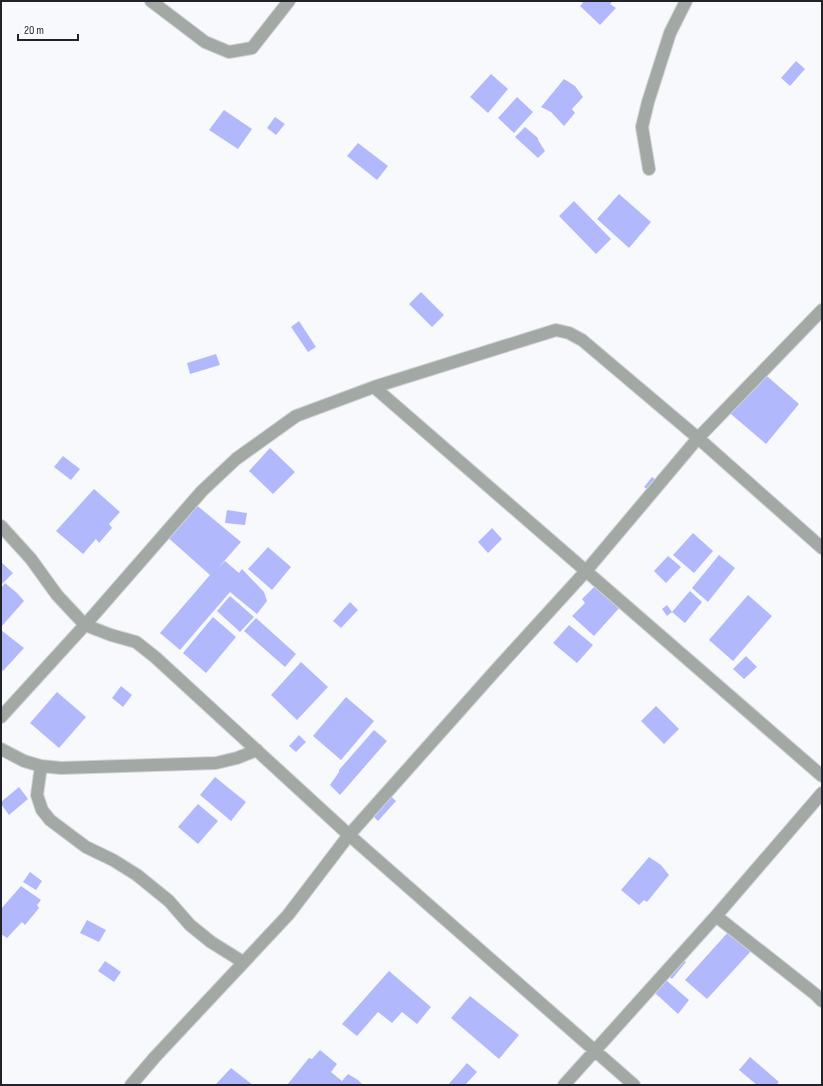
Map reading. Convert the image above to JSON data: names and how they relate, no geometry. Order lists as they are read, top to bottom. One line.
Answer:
{"scale_bar":"20 m"}
